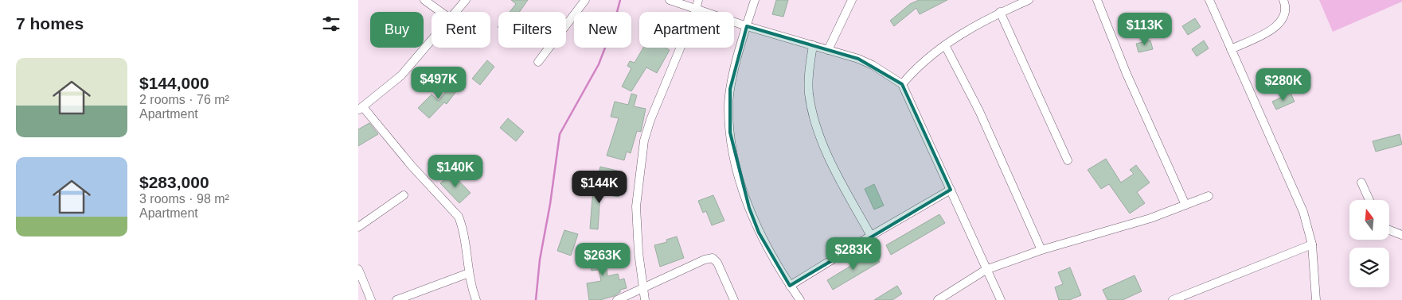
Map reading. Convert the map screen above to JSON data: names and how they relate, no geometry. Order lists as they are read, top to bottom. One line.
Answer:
{"north":"top","page":{"heading":"7 homes","chip":["Buy","Rent","Filters","New","Apartment"],"price":["$113K","$497K","$280K","$140K","$144K","$283K","$263K"],"list":[{"name":"$144,000","note":"2 rooms · 76 m² · Apartment"},{"name":"$283,000","note":"3 rooms · 98 m² · Apartment"}]}}
